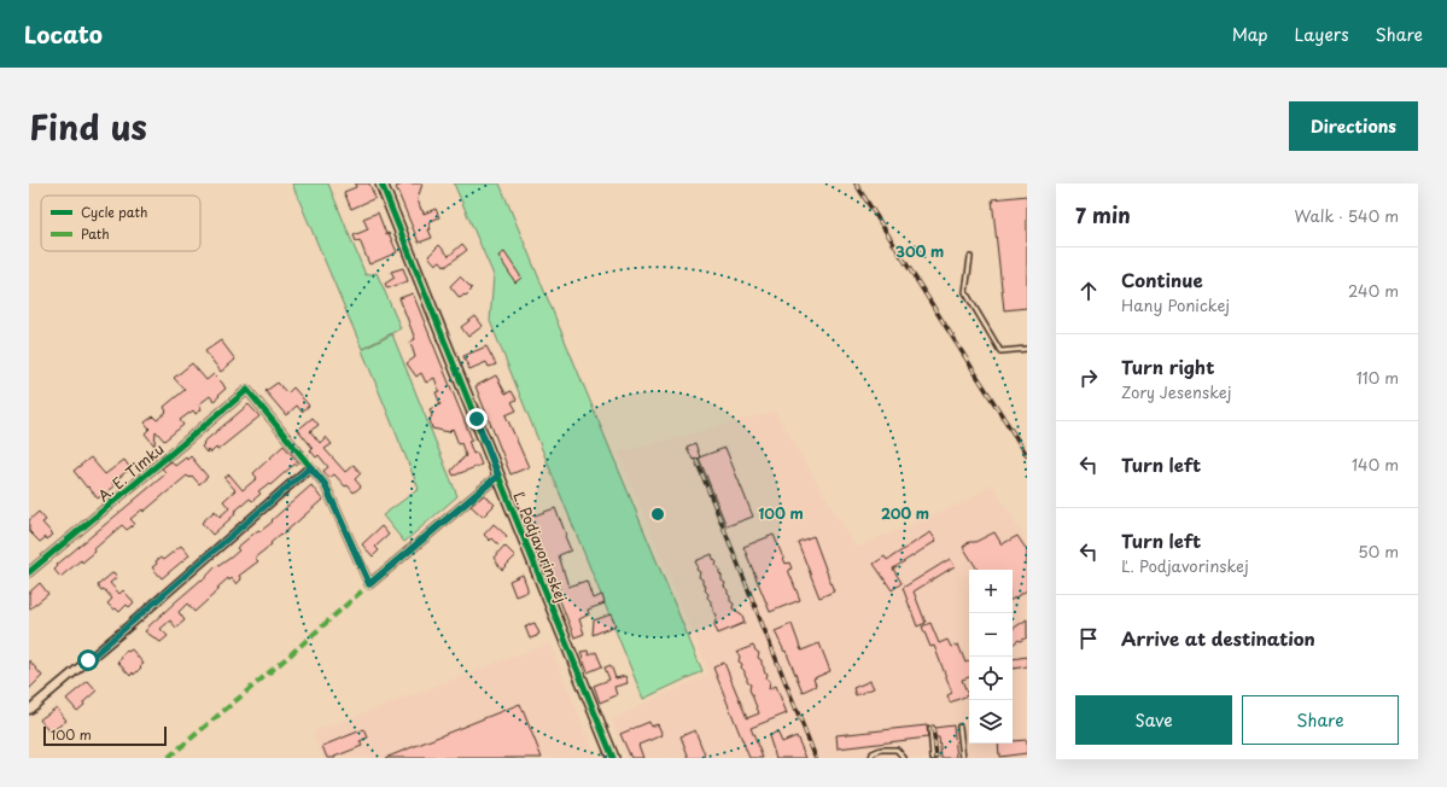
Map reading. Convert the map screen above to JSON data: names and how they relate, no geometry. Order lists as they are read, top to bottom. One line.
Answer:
{"streets":{"street":["A. E. Timku","Ľ. Podjavorinskej"]},"legend":["Cycle path","Path"],"scale_bar":"100 m","page":{"header":"Locato","nav":["Map","Layers","Share"],"title":"Find us","buttons":["Directions",["Save","Share"]],"heading":["7 min","Walk · 540 m"],"list":[["Continue","Hany Ponickej","240 m"],["Turn right","Zory Jesenskej","110 m"],["Turn left","140 m"],["Turn left","Ľ. Podjavorinskej","50 m"],"Arrive at destination"],"map_buttons":["+","−"],"scale":"100 m"},"rings":["300 m","100 m","200 m"]}
